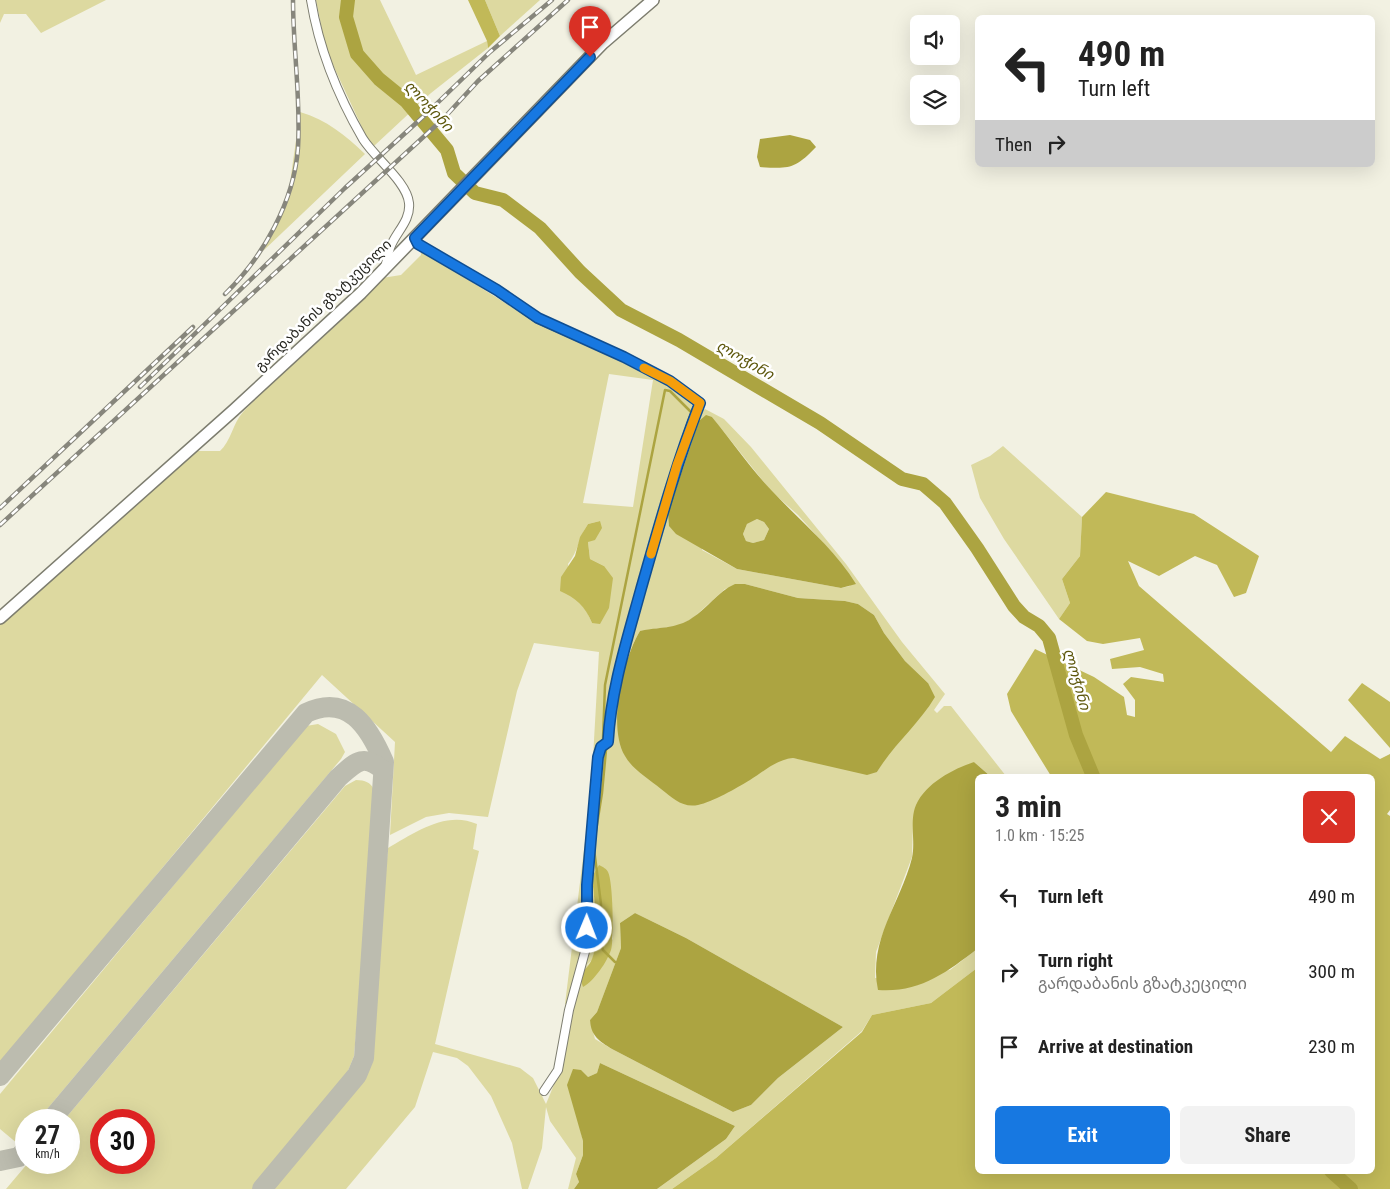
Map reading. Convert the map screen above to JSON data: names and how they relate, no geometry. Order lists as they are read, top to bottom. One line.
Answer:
{"streets":{"main road":["გარდაბანის გზატკეცილი"]},"water":["ლოჭინი"],"page":{"turn":["490 m","Turn left"],"then":"Then","heading":["3 min","1.0 km · 15:25"],"list":[{"name":"Turn left","value":"490 m"},{"name":"Turn right","note":"გარდაბანის გზატკეცილი","value":"300 m"},{"name":"Arrive at destination","value":"230 m"}],"buttons":["Exit","Share"],"speed":"27 km/h","limit":"30"}}
